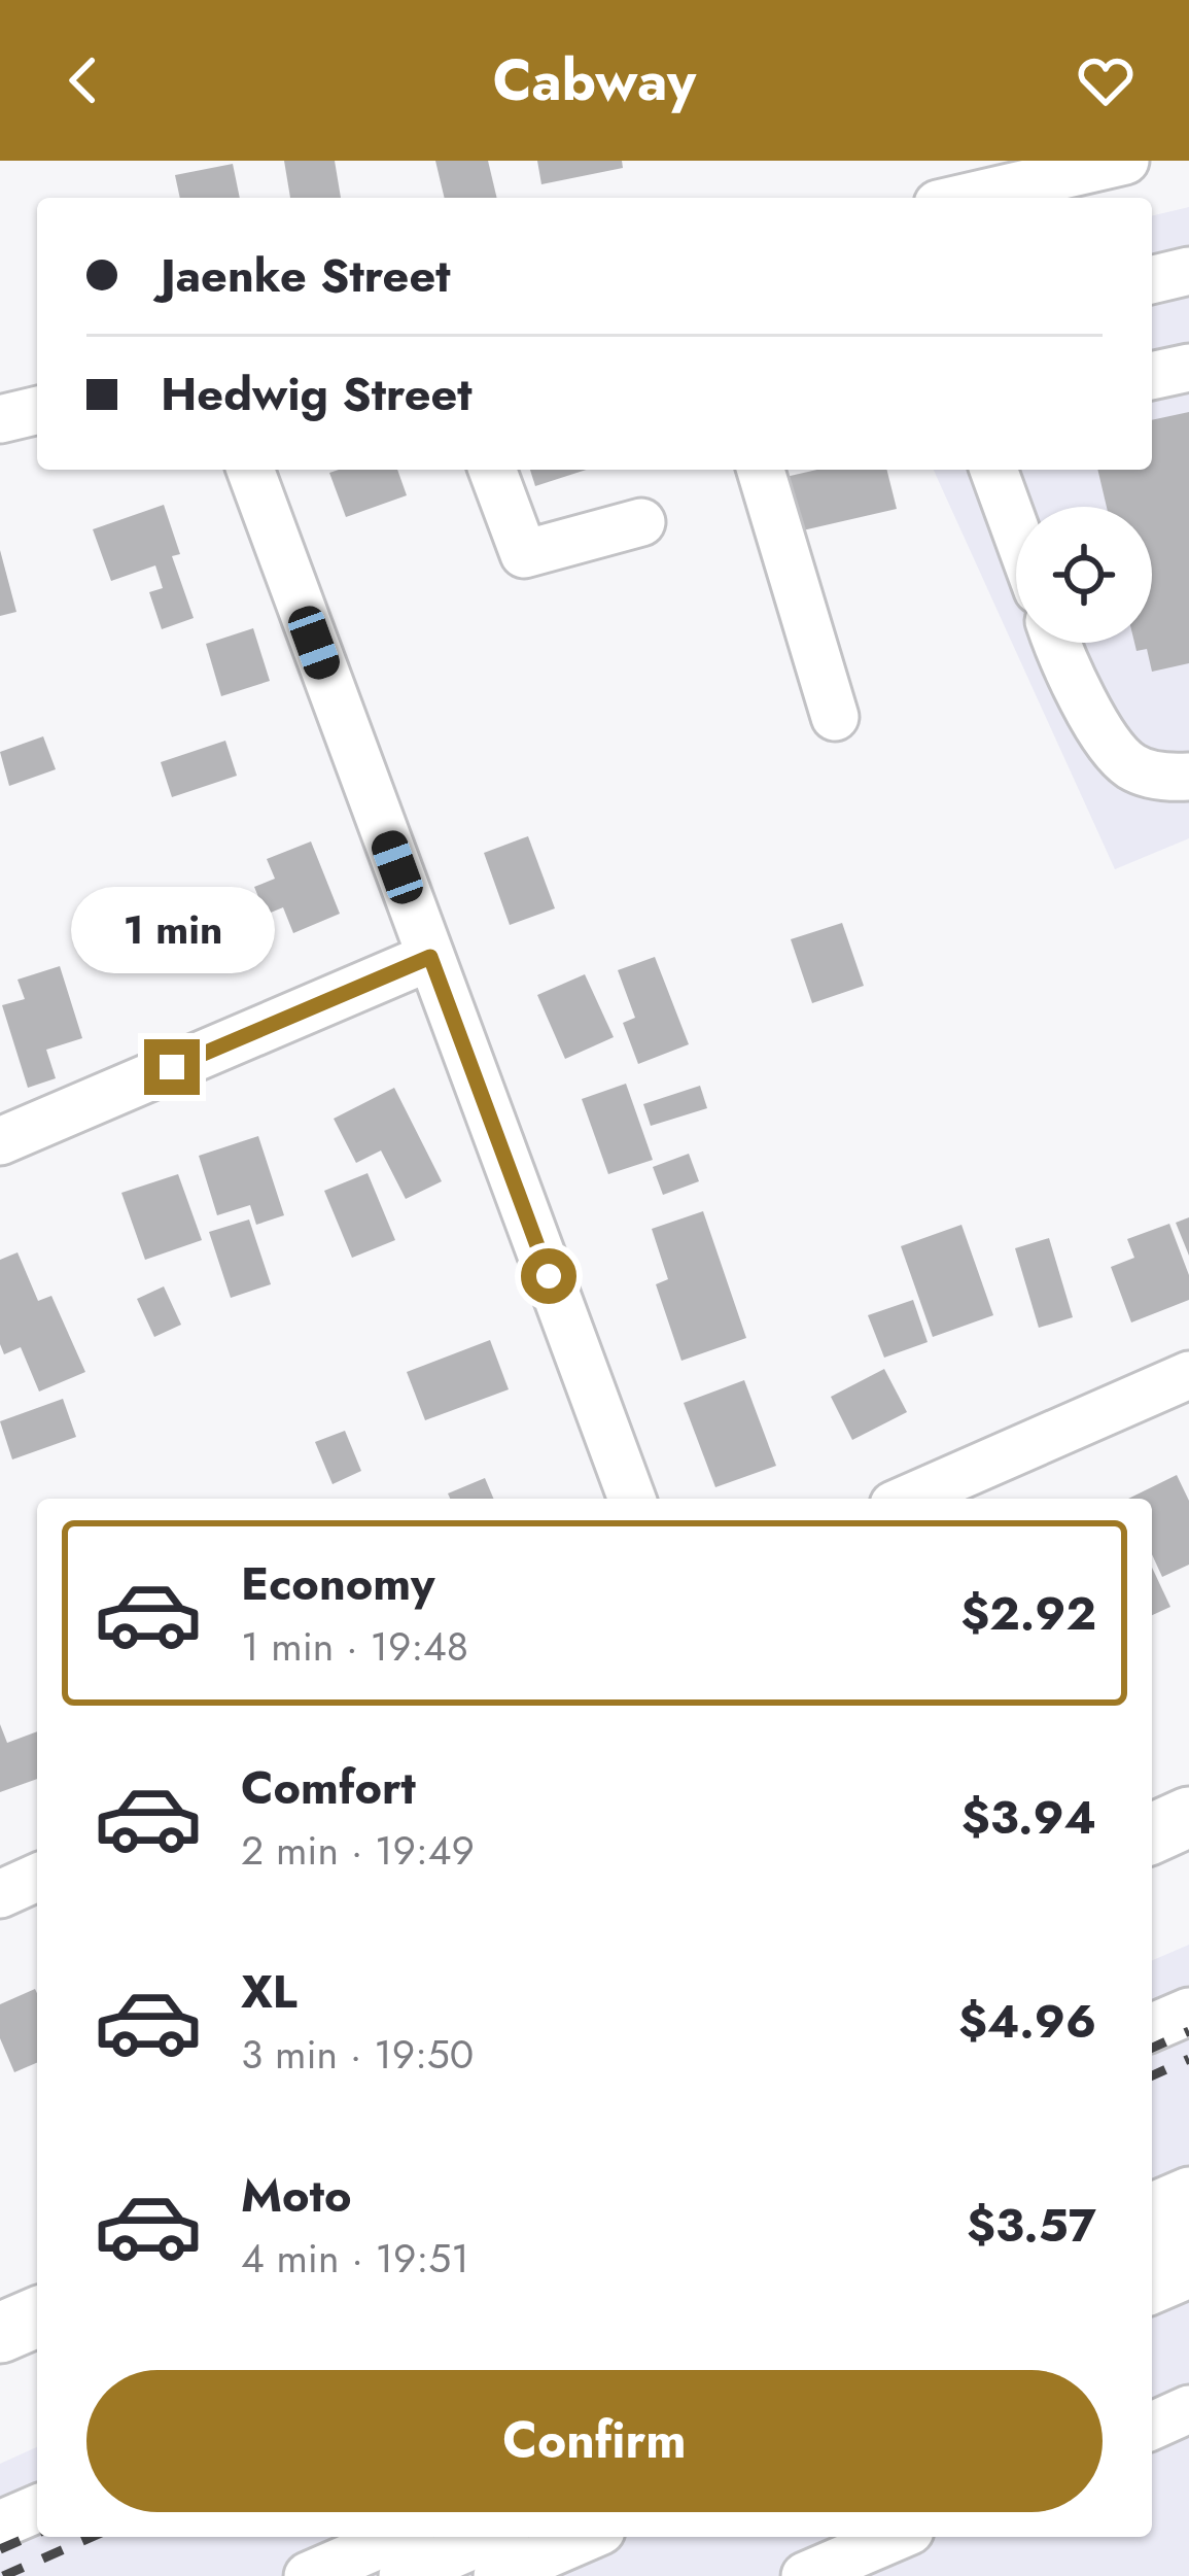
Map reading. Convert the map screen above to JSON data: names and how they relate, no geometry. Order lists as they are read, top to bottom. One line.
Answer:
{"page":{"header":"Cabway","banner":["Jaenke Street","Hedwig Street"],"bubble":"1 min","list":[{"name":"Economy","note":"1 min · 19:48","value":"$2.92"},{"name":"Comfort","note":"2 min · 19:49","value":"$3.94"},{"name":"XL","note":"3 min · 19:50","value":"$4.96"},{"name":"Moto","note":"4 min · 19:51","value":"$3.57"}],"buttons":"Confirm"}}
